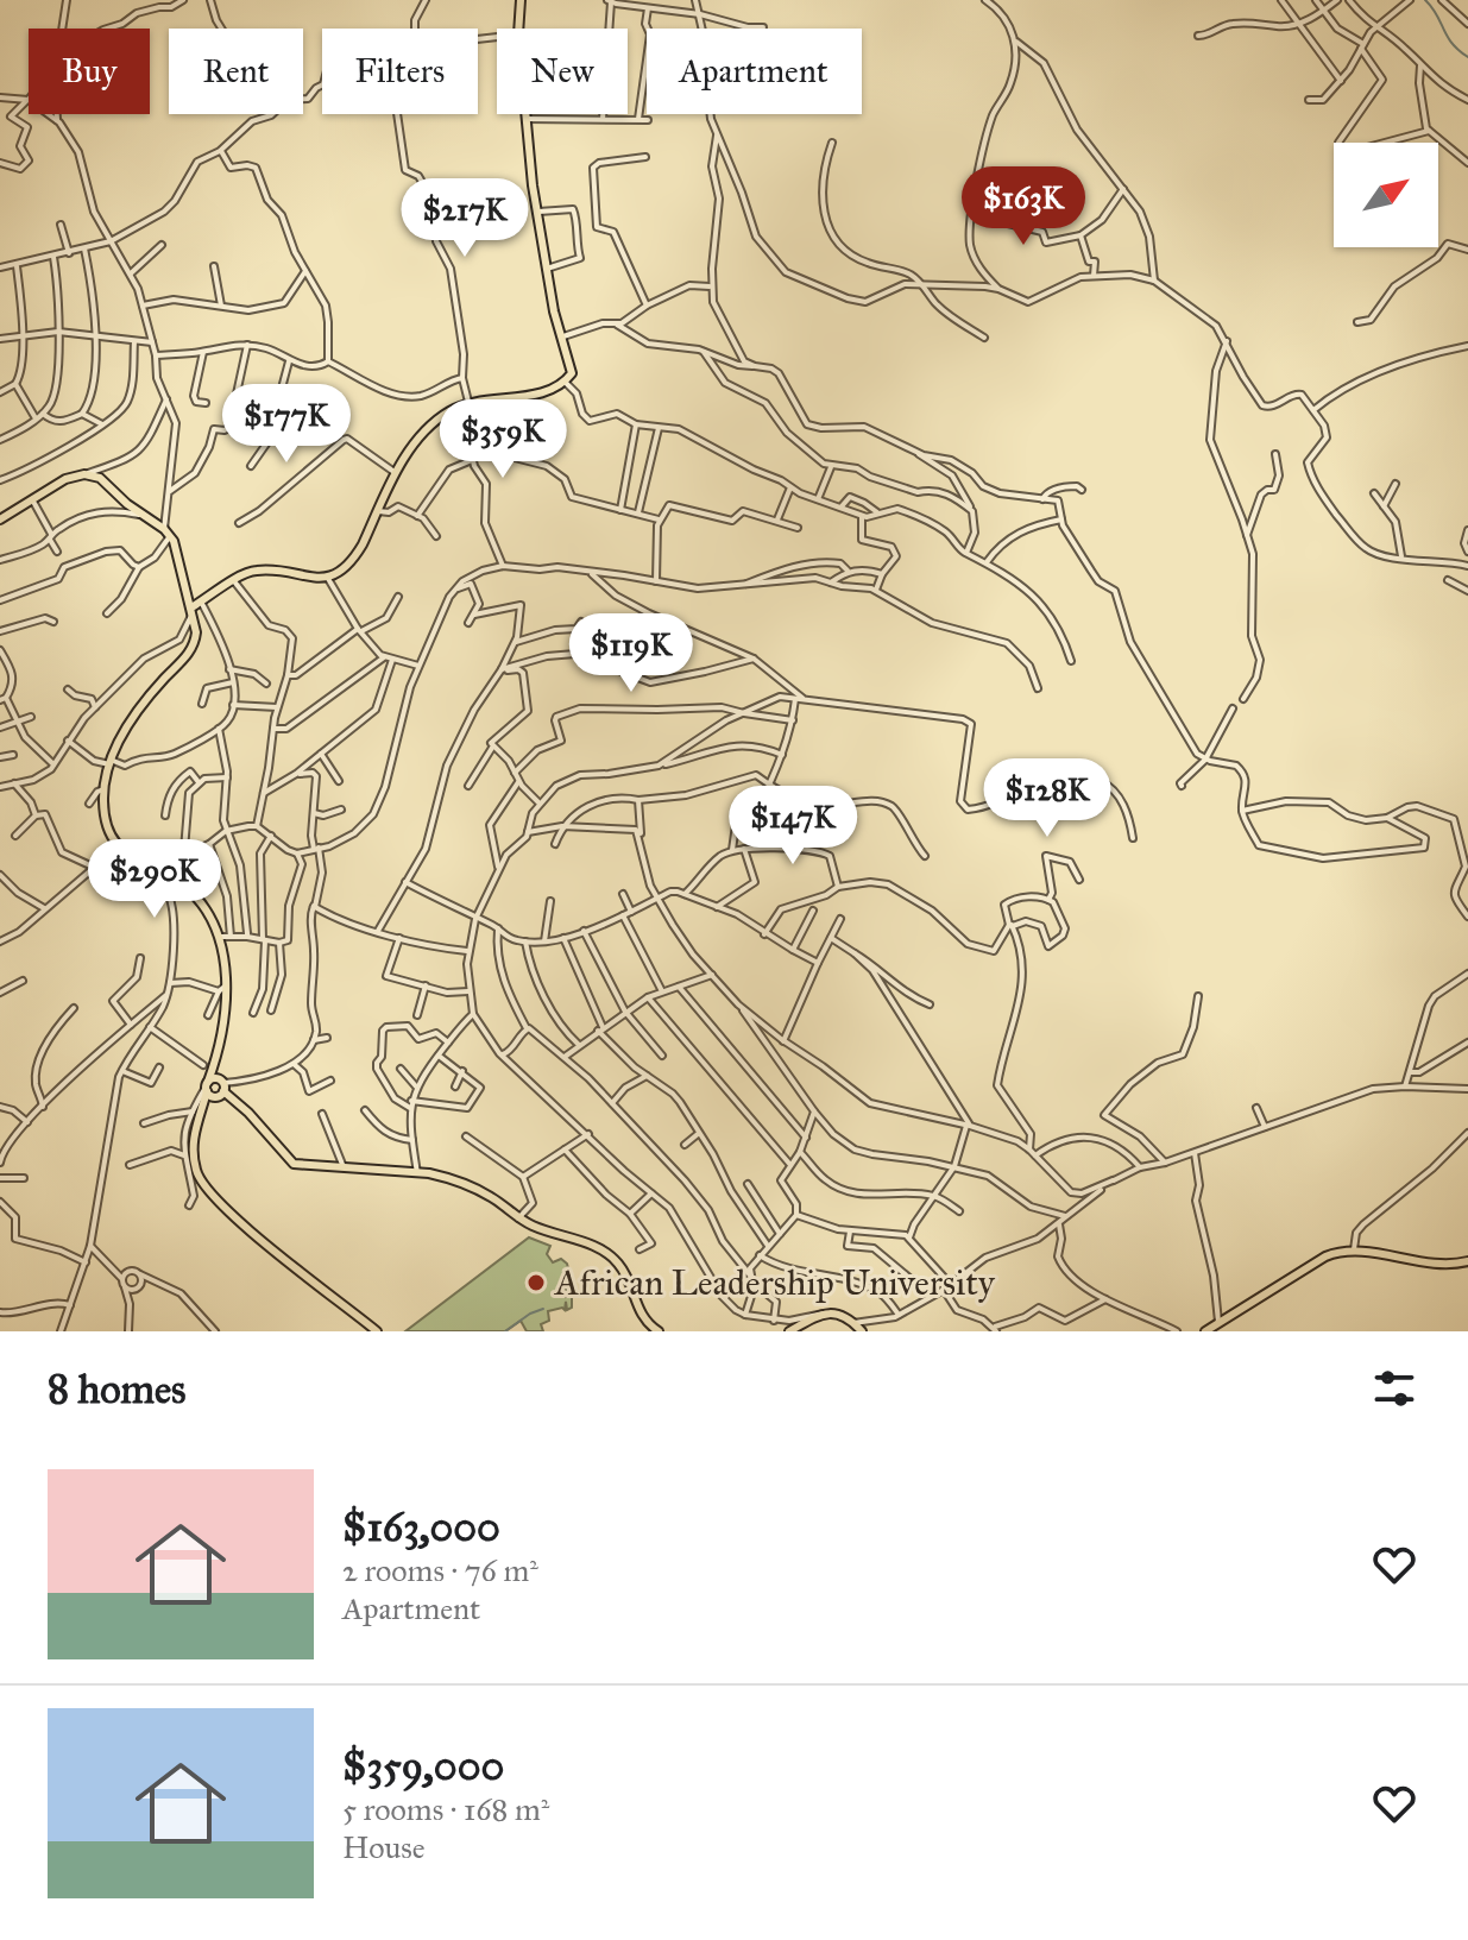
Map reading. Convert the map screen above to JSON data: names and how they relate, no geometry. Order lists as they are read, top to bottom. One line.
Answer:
{"places":["African Leadership University"],"north":"top right","page":{"chip":["Buy","Rent","Filters","New","Apartment"],"price":["$163K","$217K","$177K","$359K","$119K","$128K","$147K","$290K"],"heading":"8 homes","list":[{"name":"$163,000","note":"2 rooms · 76 m² · Apartment"},{"name":"$359,000","note":"5 rooms · 168 m² · House"}]}}
